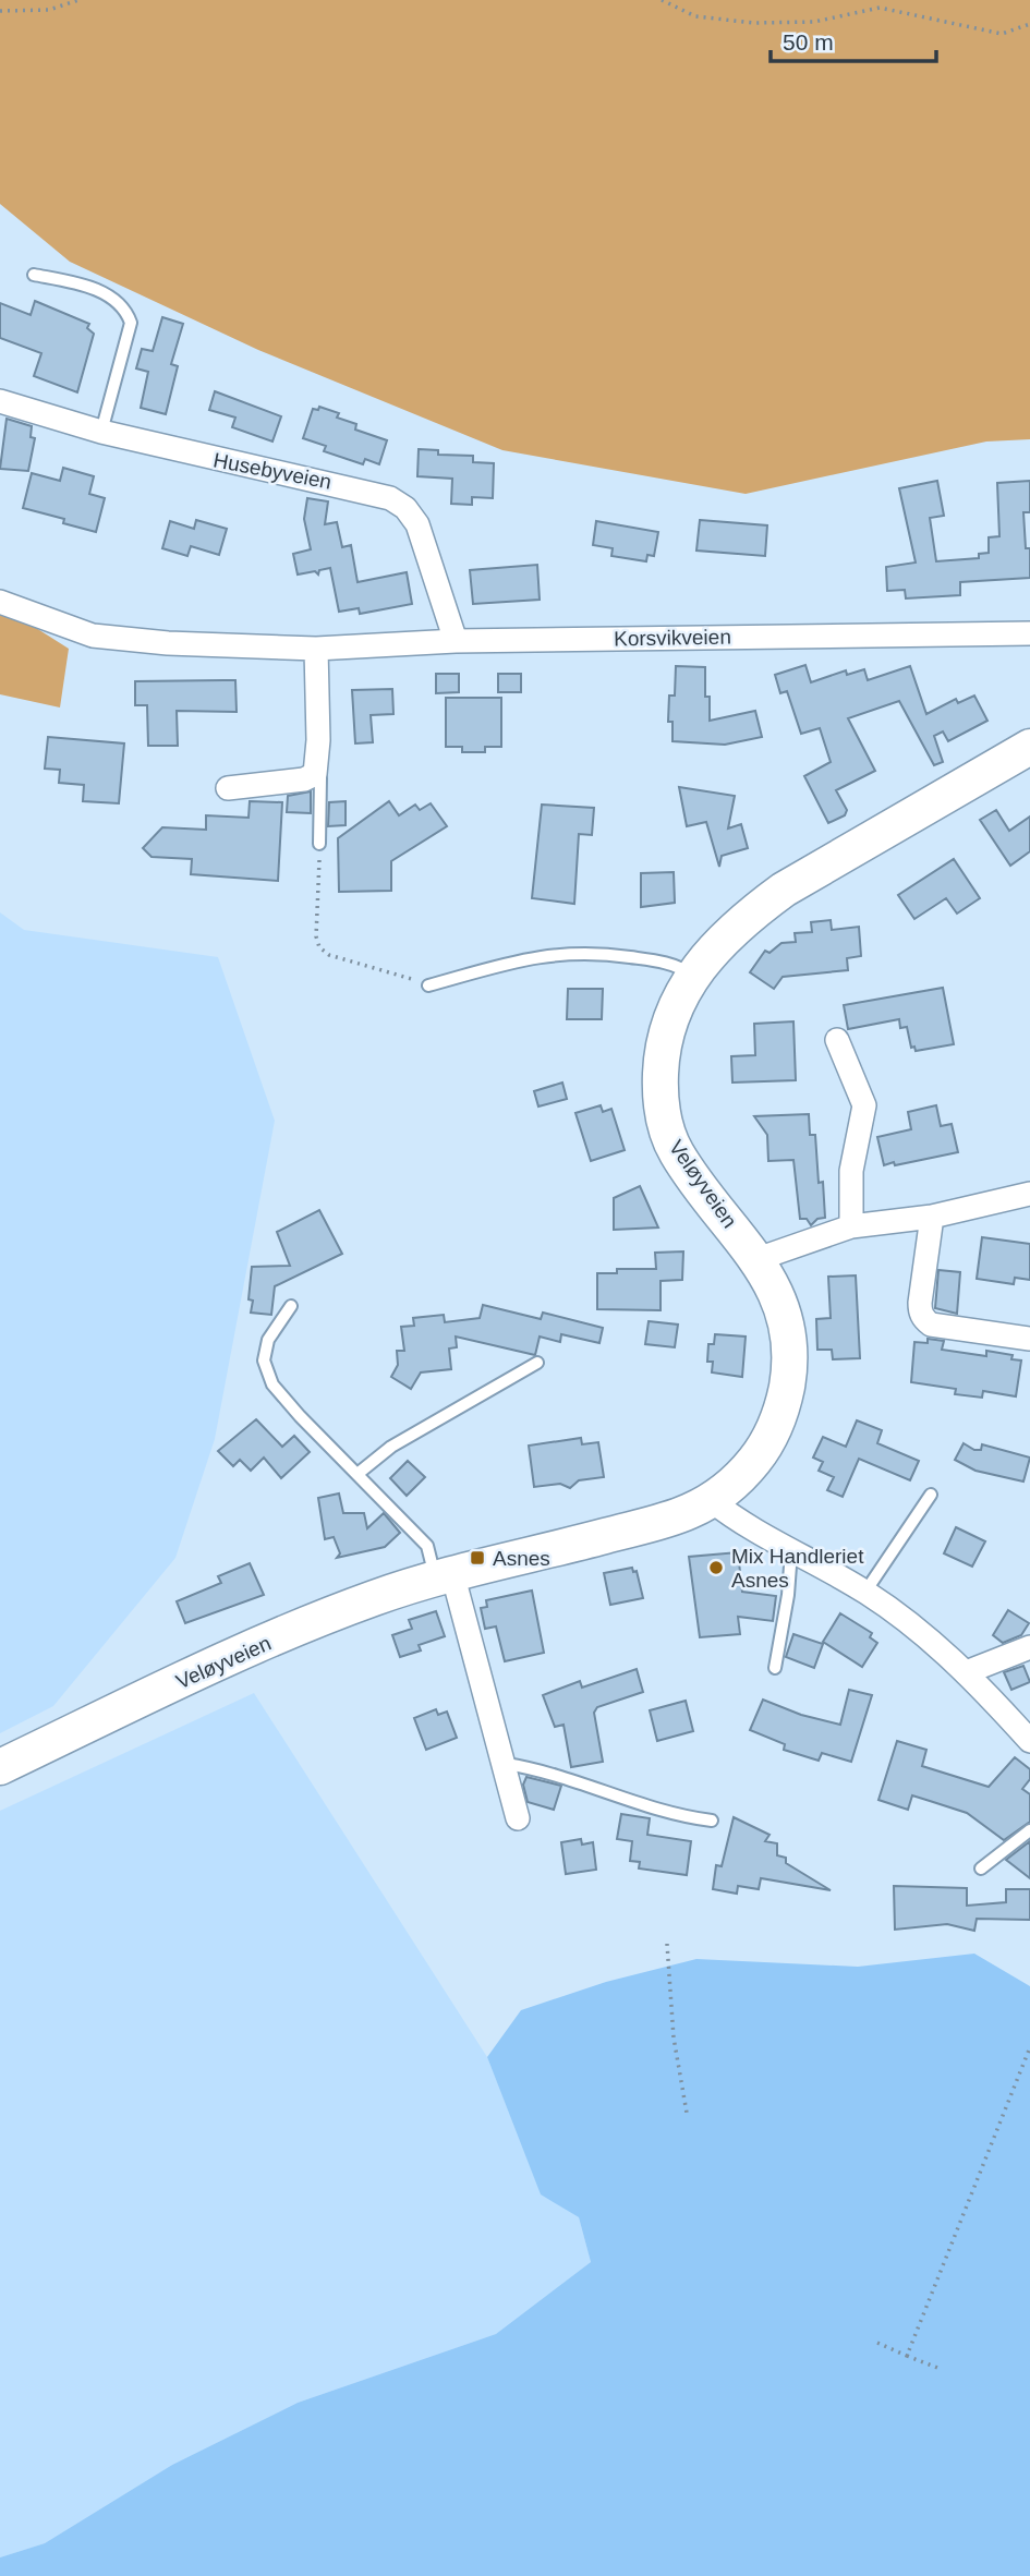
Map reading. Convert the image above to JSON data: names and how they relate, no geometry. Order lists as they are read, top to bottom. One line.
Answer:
{"streets":{"main road":["Veløyveien"],"street":["Husebyveien","Korsvikveien"]},"crossings":[["Husebyveien","Korsvikveien"]],"places":{"transit":["Asnes"],"other":["Mix Handleriet Asnes"]},"scale_bar":"50 m"}
